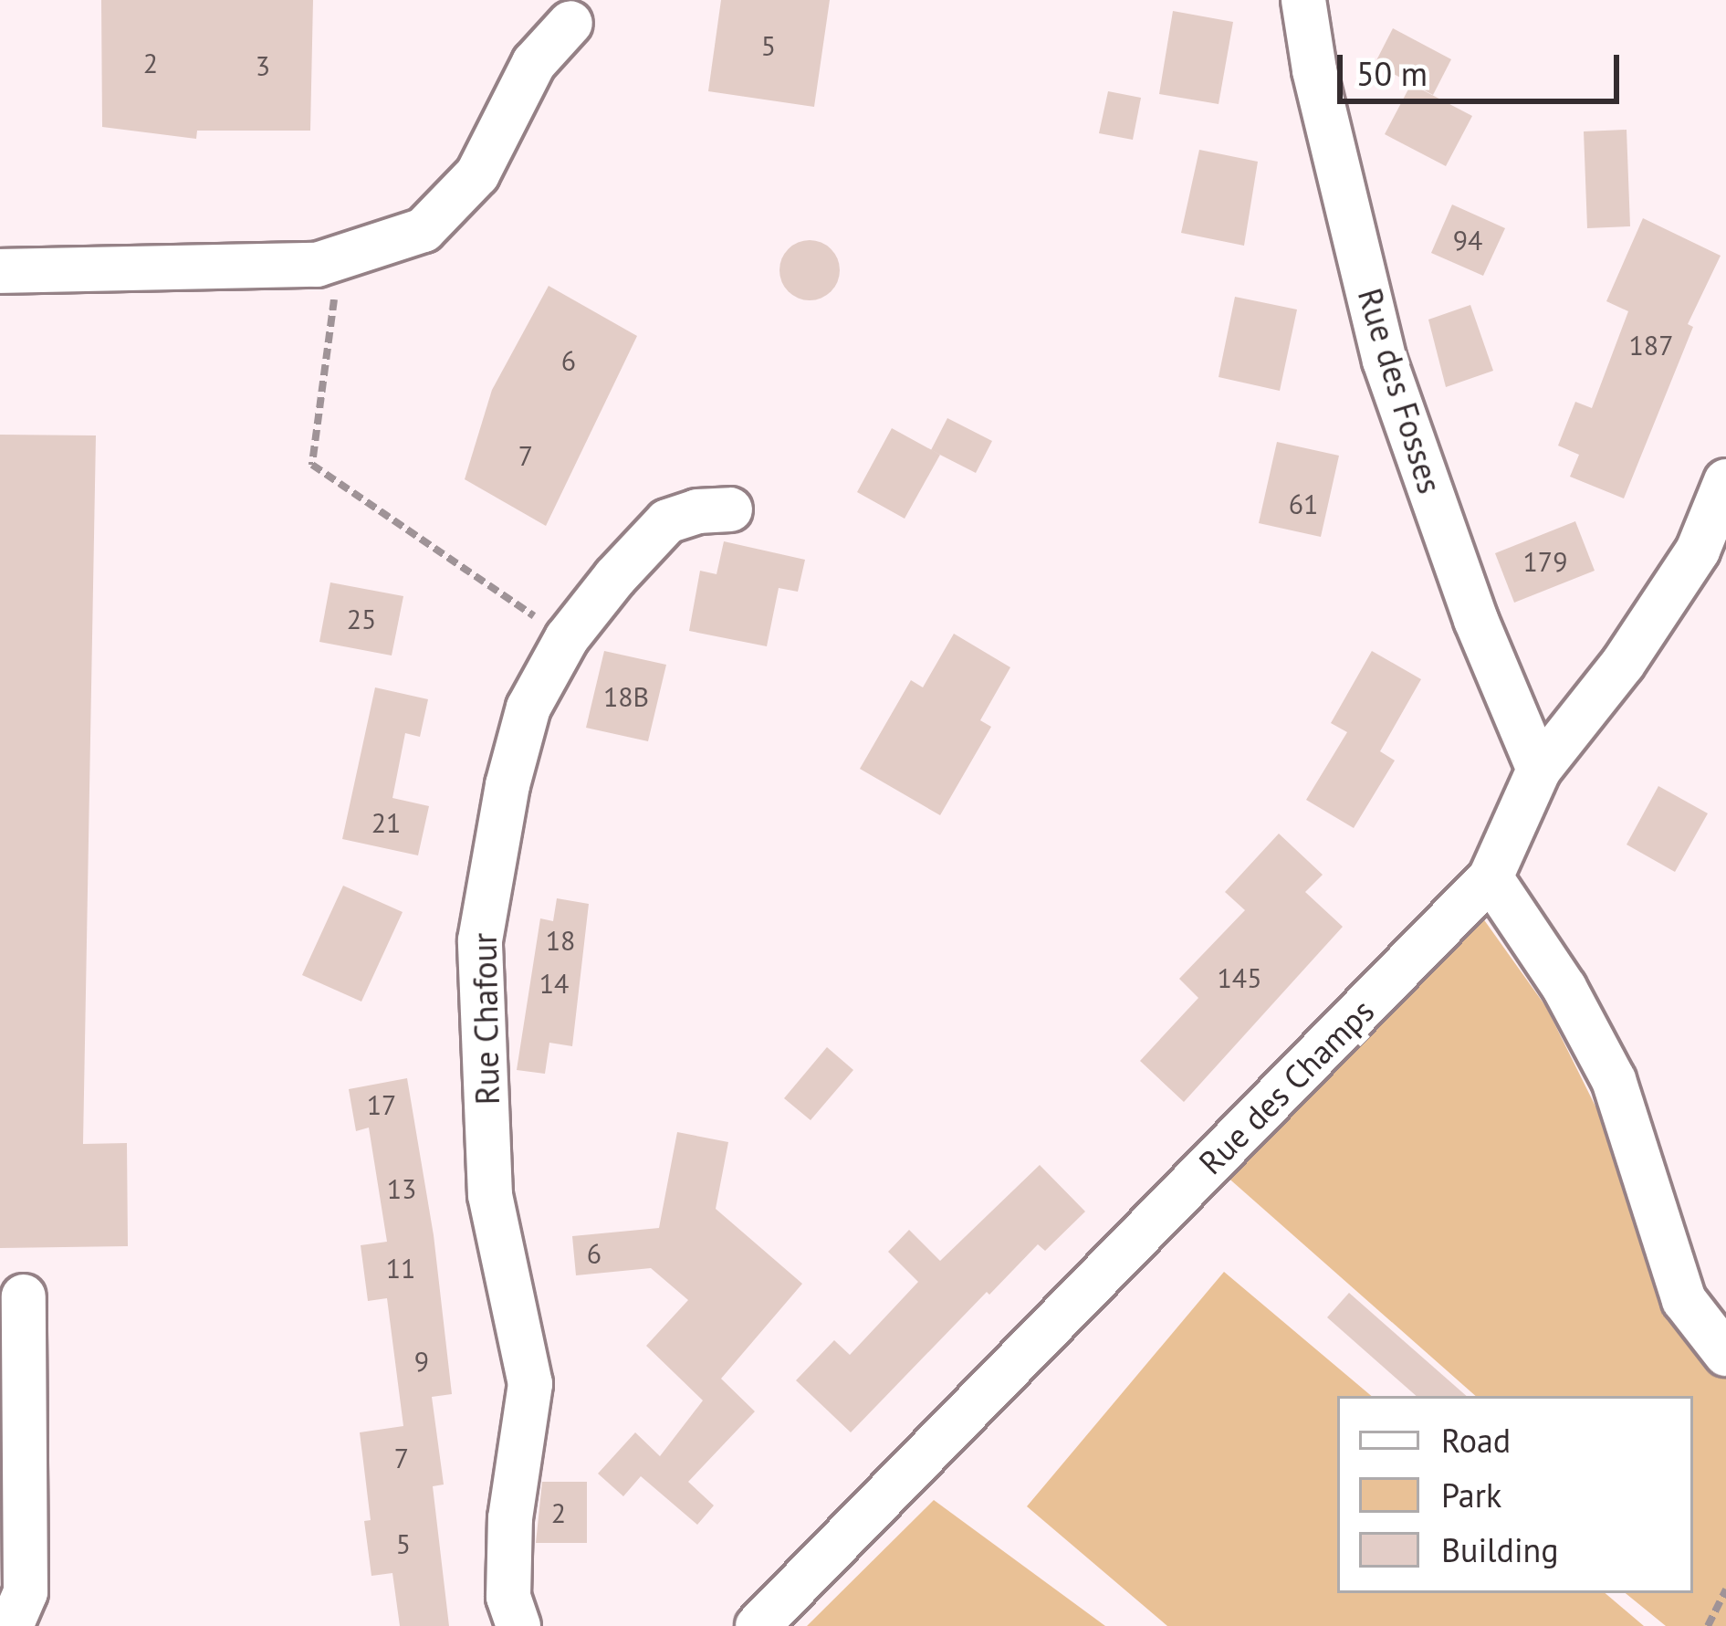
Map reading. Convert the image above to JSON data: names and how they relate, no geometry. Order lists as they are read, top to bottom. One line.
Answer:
{"streets":{"street":["Rue des Fosses","Rue Chafour","Rue des Champs"]},"crossings":[["Rue des Fosses","Rue des Champs"]],"house_numbers":["5","2","3","94","187","6","7","61","179","25","18B","21","18","145","14","17","13","6","11","9","7","2","5"],"legend":["Road","Park","Building"],"scale_bar":"50 m"}
